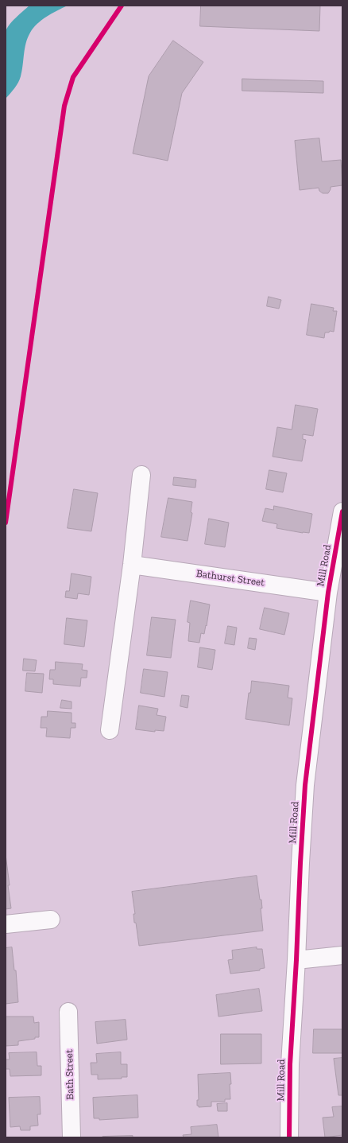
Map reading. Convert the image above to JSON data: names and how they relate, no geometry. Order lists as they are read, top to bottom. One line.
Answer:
{"streets":{"street":["Mill Road","Bathurst Street","Bath Street"]},"crossings":[["Mill Road","Bathurst Street"]]}
